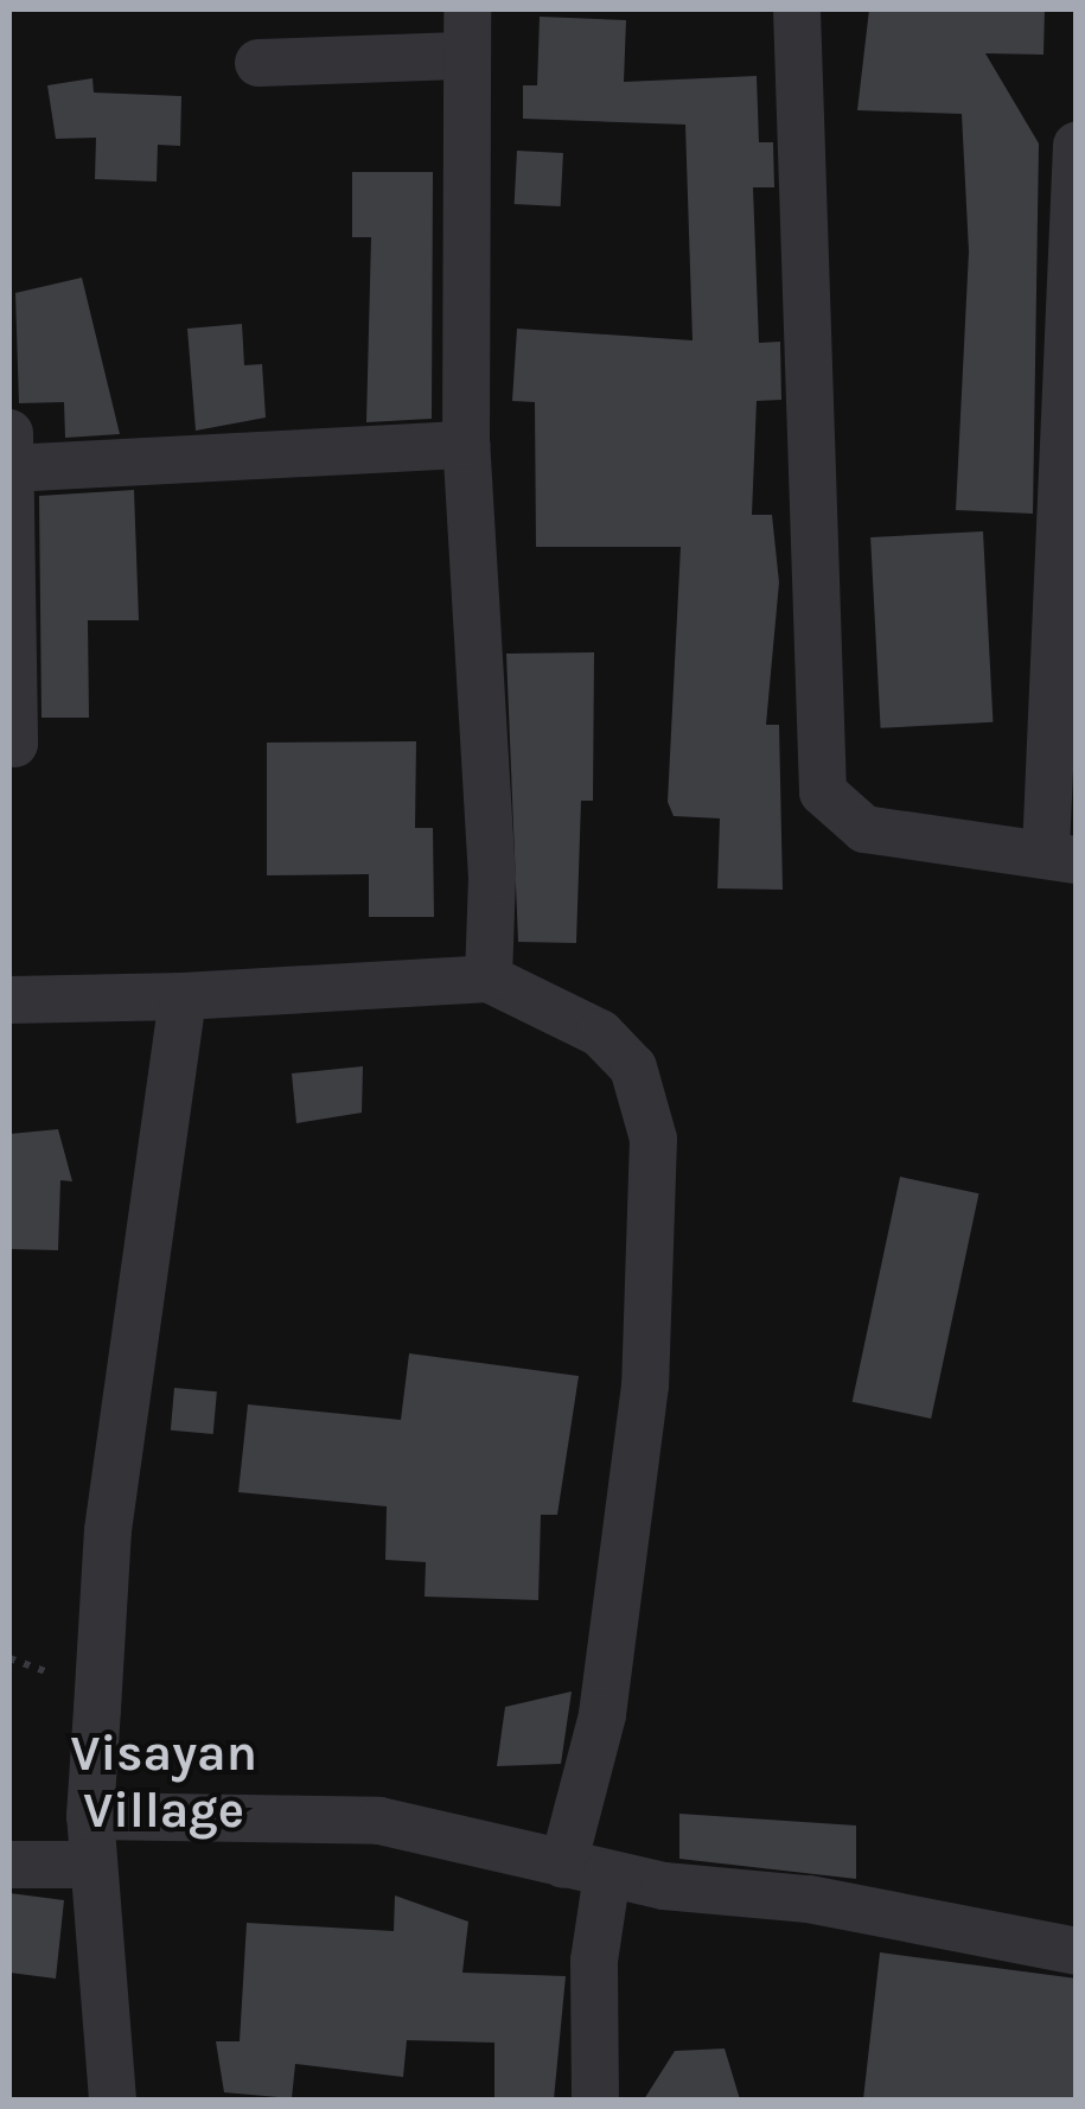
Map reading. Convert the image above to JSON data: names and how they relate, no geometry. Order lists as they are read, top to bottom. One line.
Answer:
{"districts":["Visayan Village"]}
